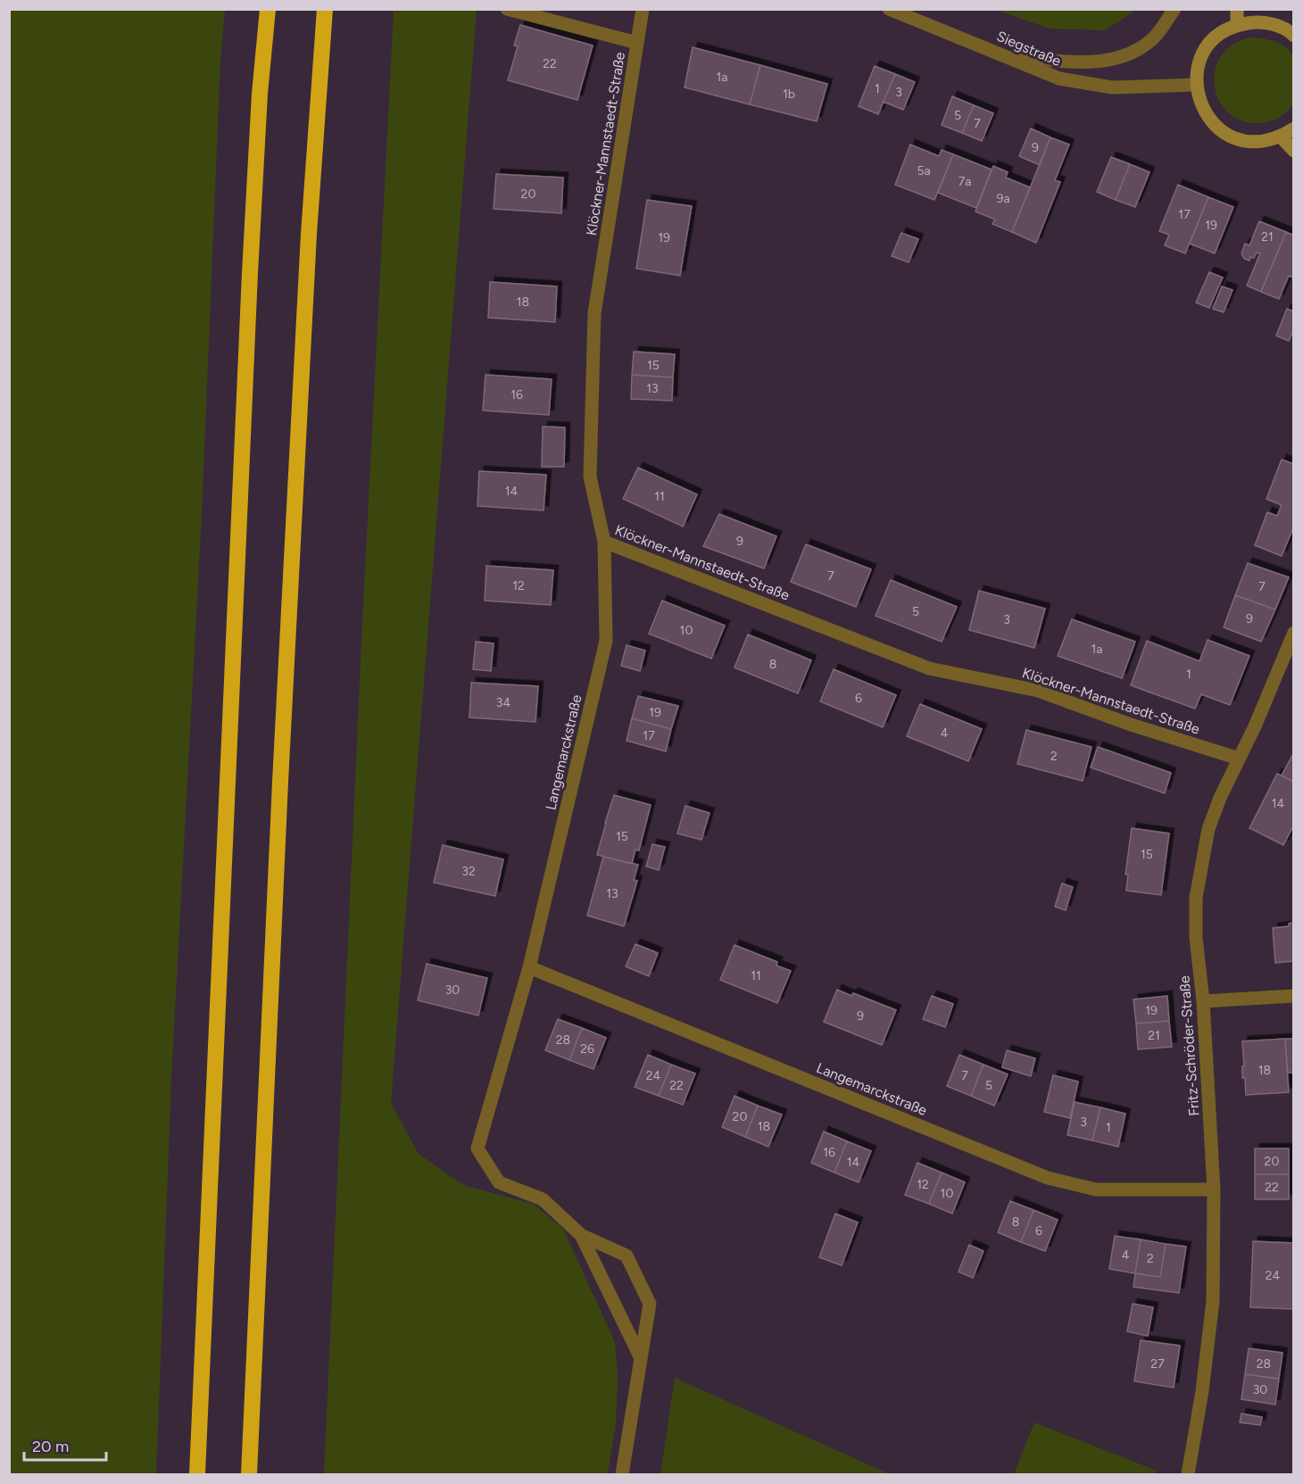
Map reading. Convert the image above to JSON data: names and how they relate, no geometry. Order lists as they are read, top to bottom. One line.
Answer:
{"streets":{"street":["Siegstraße","Klöckner-Mannstaedt-Straße","Langemarckstraße","Fritz-Schröder-Straße"]},"crossings":[["Klöckner-Mannstaedt-Straße","Langemarckstraße"],["Klöckner-Mannstaedt-Straße","Fritz-Schröder-Straße"],["Langemarckstraße","Fritz-Schröder-Straße"]],"house_numbers":["22","1a","1","3","1b","5","7","9","5a","7a","20","9a","17","19","21","19","18","15","13","16","14","11","9","7","12","7","5","9","3","10","1a","8","1","6","34","19","4","17","2","14","15","15","32","13","11","30","19","9","21","28","26","18","24","7","22","5","20","3","18","1","16","20","14","12","22","10","8","6","4","2","24","27","28","30"],"scale_bar":"20 m"}
